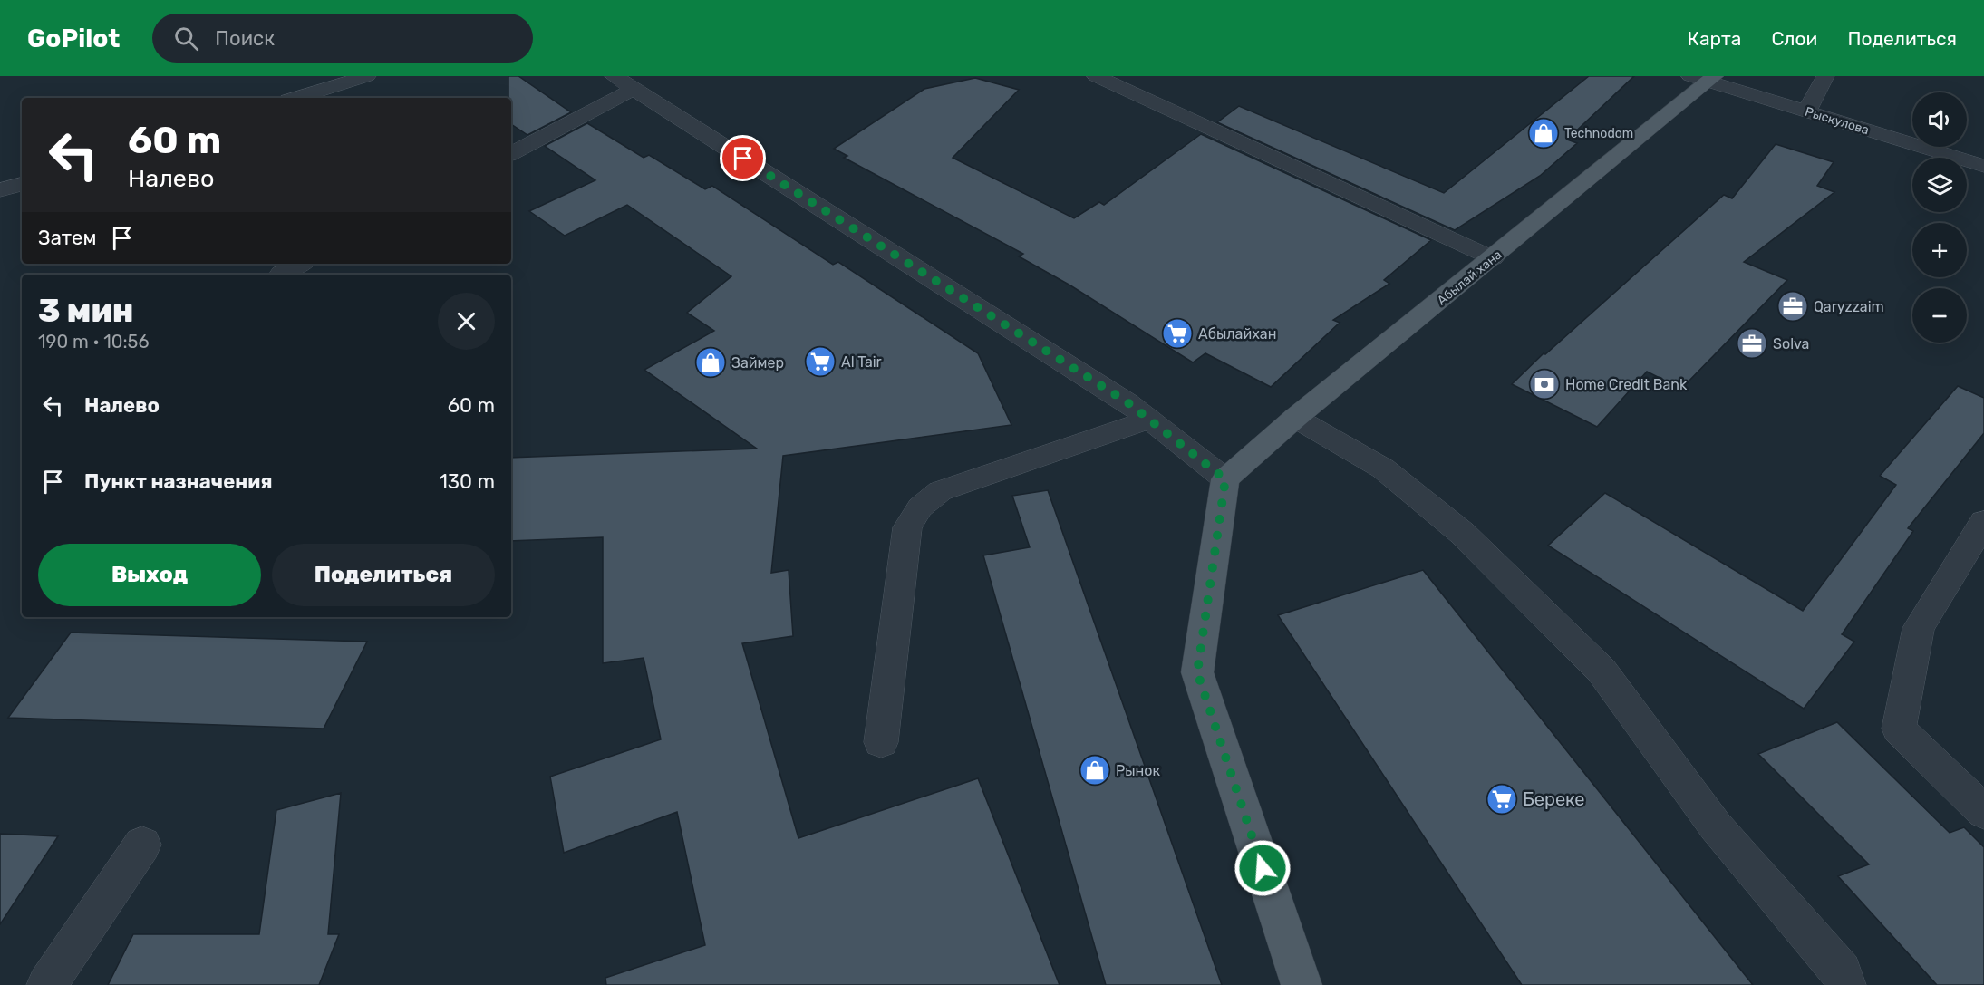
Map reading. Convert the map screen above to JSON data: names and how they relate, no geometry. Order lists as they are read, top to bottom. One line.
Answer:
{"streets":{"main road":["Абылай хана"],"street":["Рыскулова"]},"crossings":[["Рыскулова","Абылай хана"]],"places":{"shop":["Technodom","Займер","Рынок"],"office":["Qaryzzaim","Solva"],"supermarket":["Абылайхан","Al Tair","Береке"],"bank":["Home Credit Bank"]},"page":{"header":"GoPilot","search":"Поиск","nav":["Карта","Слои","Поделиться"],"map_buttons":["+","−"],"turn":["60 m","Налево"],"then":"Затем","heading":["3 мин","190 m · 10:56"],"list":[{"name":"Налево","value":"60 m"},{"name":"Пункт назначения","value":"130 m"}],"buttons":["Выход","Поделиться"]}}
